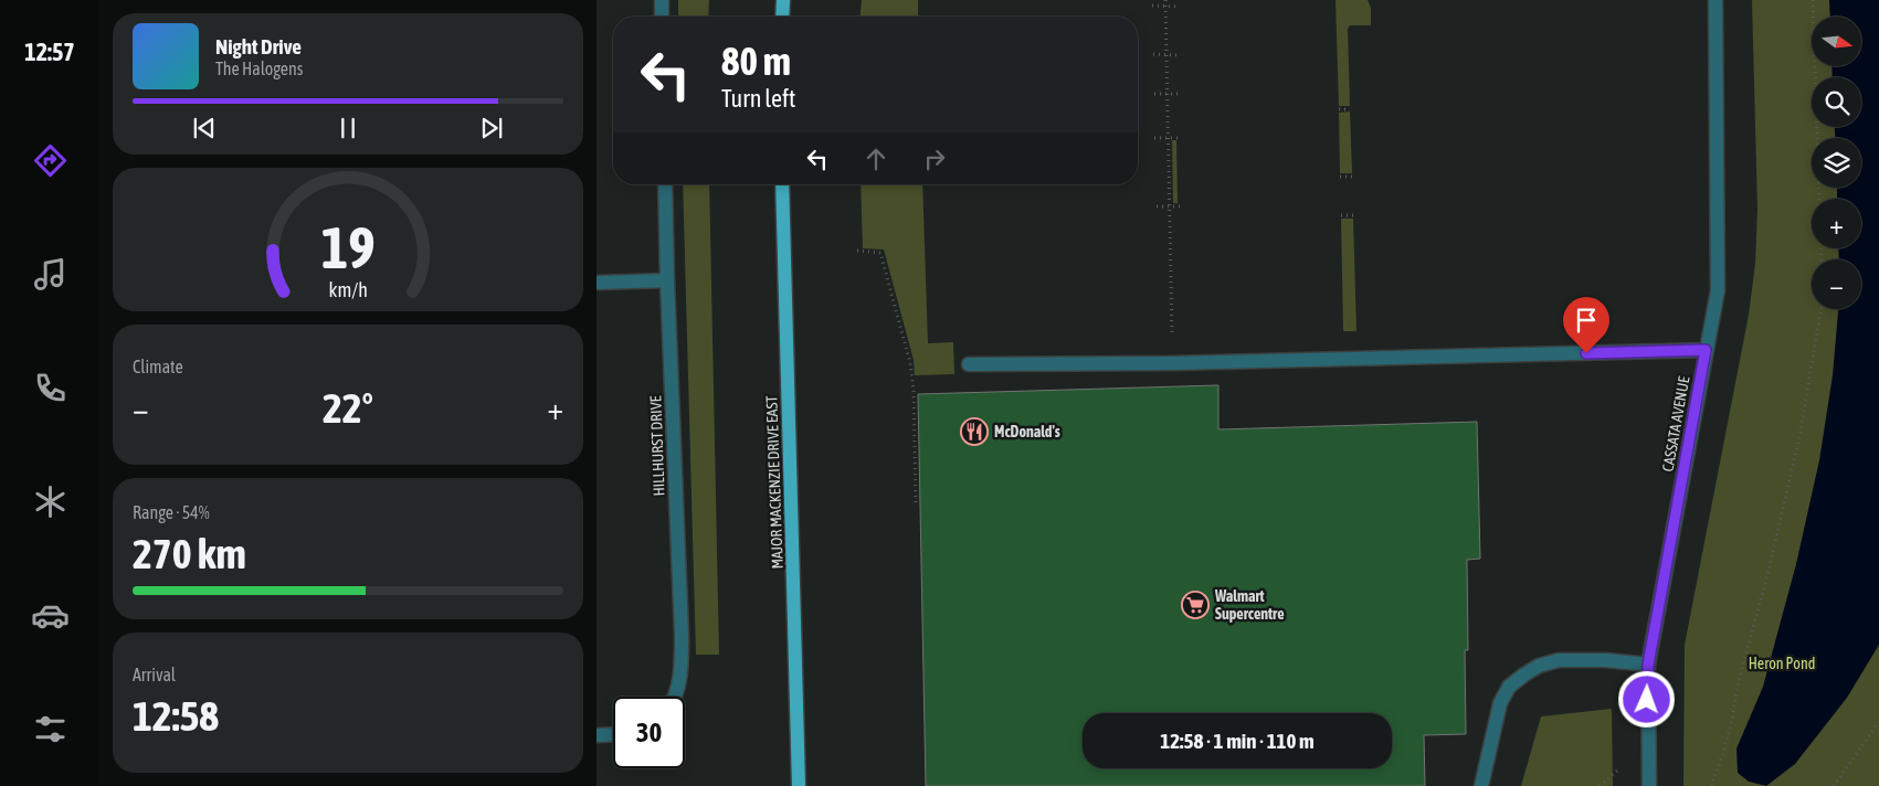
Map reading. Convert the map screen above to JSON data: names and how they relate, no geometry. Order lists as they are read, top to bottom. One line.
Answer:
{"streets":{"main road":["MAJOR MACKENZIE DRIVE EAST"],"street":["CASSATA AVENUE","HILLHURST DRIVE"]},"parks":["Heron Pond"],"places":{"restaurant":["McDonald's"],"supermarket":["Walmart Supercentre"]},"north":"right","page":{"tabs":"12:57","map_buttons":["+","−"],"turn":["80 m","Turn left"],"song":["Night Drive","The Halogens"],"tile":["Climate",["Range · 54%","270 km"],["Arrival","12:58"]],"heat":["−","22°","+"],"limit":"30","trip":"12:58 · 1 min · 110 m","gauge":["19","km/h"]}}
